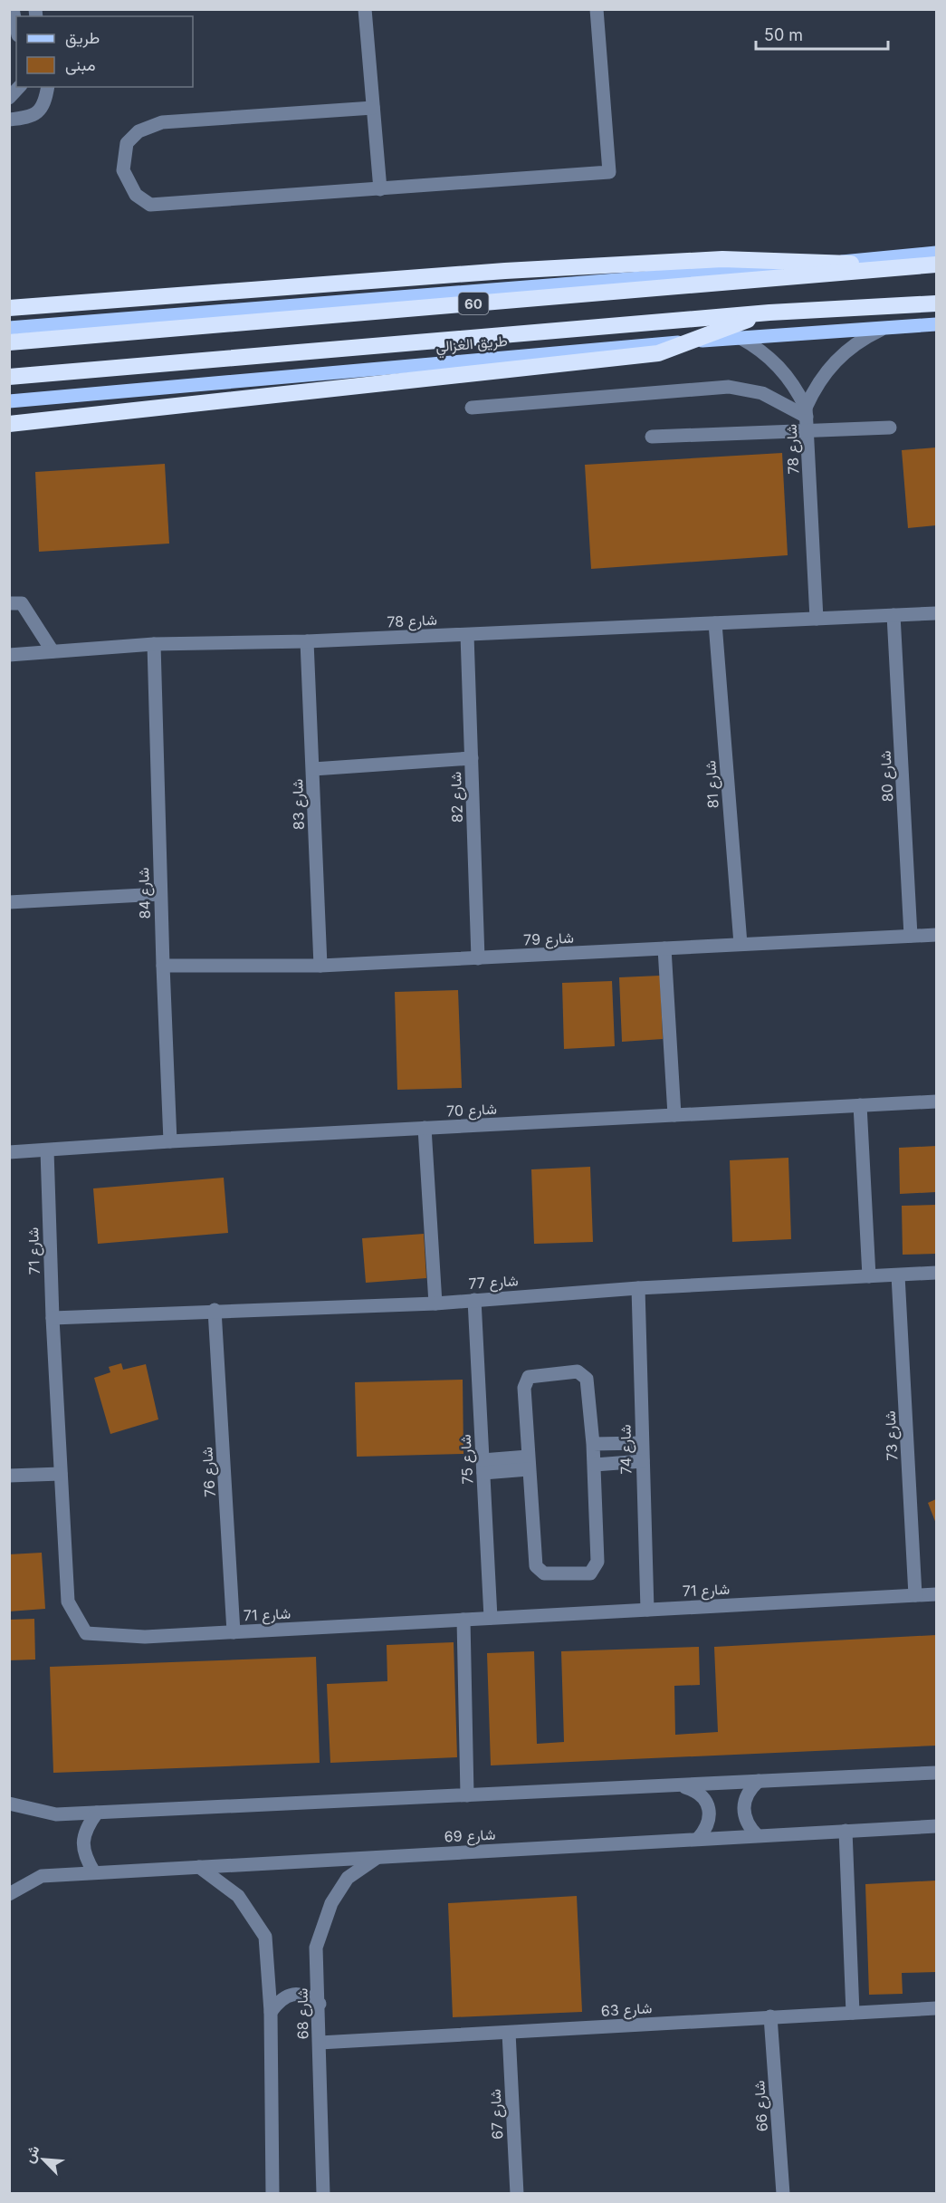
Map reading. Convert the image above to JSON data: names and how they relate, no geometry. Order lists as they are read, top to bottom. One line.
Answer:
{"streets":{"highway":["60","طريق الغزالي"],"street":["شارع 78","شارع 80","شارع 81","شارع 82","شارع 83","شارع 84","شارع 79","شارع 70","شارع 71","شارع 77","شارع 73","شارع 74","شارع 75","شارع 76","شارع 69","شارع 63","شارع 68","شارع 66","شارع 67"]},"crossings":[["طريق الغزالي","شارع 78"],["شارع 78","شارع 80"],["شارع 78","شارع 81"],["شارع 78","شارع 82"],["شارع 78","شارع 83"],["شارع 78","شارع 84"],["شارع 80","شارع 79"],["شارع 81","شارع 79"],["شارع 82","شارع 79"],["شارع 83","شارع 79"],["شارع 84","شارع 79"],["شارع 84","شارع 70"],["شارع 70","شارع 71"],["شارع 71","شارع 77"],["شارع 71","شارع 73"],["شارع 71","شارع 74"],["شارع 71","شارع 75"],["شارع 71","شارع 76"],["شارع 77","شارع 73"],["شارع 77","شارع 74"],["شارع 77","شارع 75"],["شارع 77","شارع 76"],["شارع 69","شارع 68"],["شارع 63","شارع 68"],["شارع 63","شارع 66"],["شارع 63","شارع 67"]],"legend":["طريق","مبنى"],"scale_bar":"50 m","north":"top left"}
